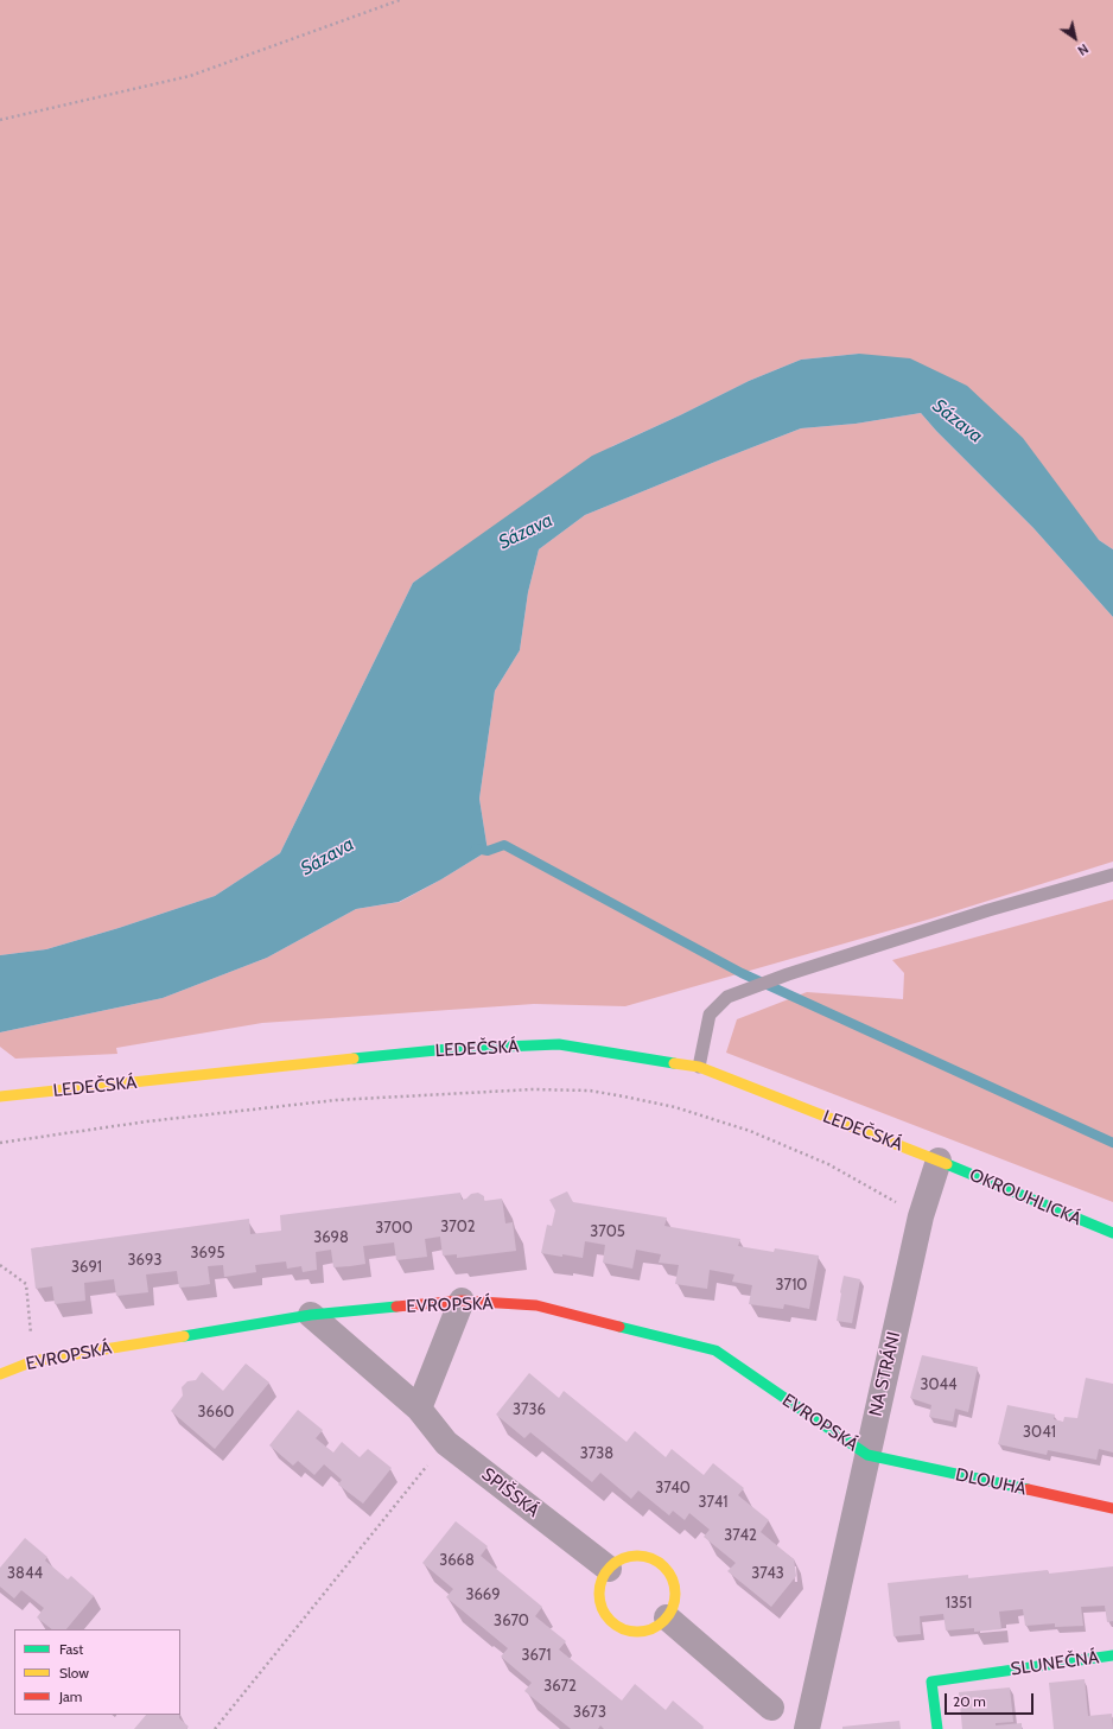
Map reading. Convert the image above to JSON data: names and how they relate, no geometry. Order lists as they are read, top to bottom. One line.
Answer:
{"streets":{"street":["LEDEČSKÁ","OKROUHLICKÁ","EVROPSKÁ","NA STRÁNI","DLOUHÁ","SPIŠSKÁ","SLUNEČNÁ"]},"crossings":[["LEDEČSKÁ","OKROUHLICKÁ"],["LEDEČSKÁ","NA STRÁNI"],["OKROUHLICKÁ","NA STRÁNI"],["EVROPSKÁ","NA STRÁNI"],["EVROPSKÁ","DLOUHÁ"],["EVROPSKÁ","SPIŠSKÁ"],["NA STRÁNI","DLOUHÁ"]],"water":["Sázava"],"house_numbers":["3702","3700","3705","3698","3695","3693","3691","3710","3044","3736","3660","3041","3738","3740","3741","3742","3668","3844","3743","3669","1351","3670","3671","3672","3673"],"legend":["Fast","Slow","Jam"],"scale_bar":"20 m","north":"bottom right"}
